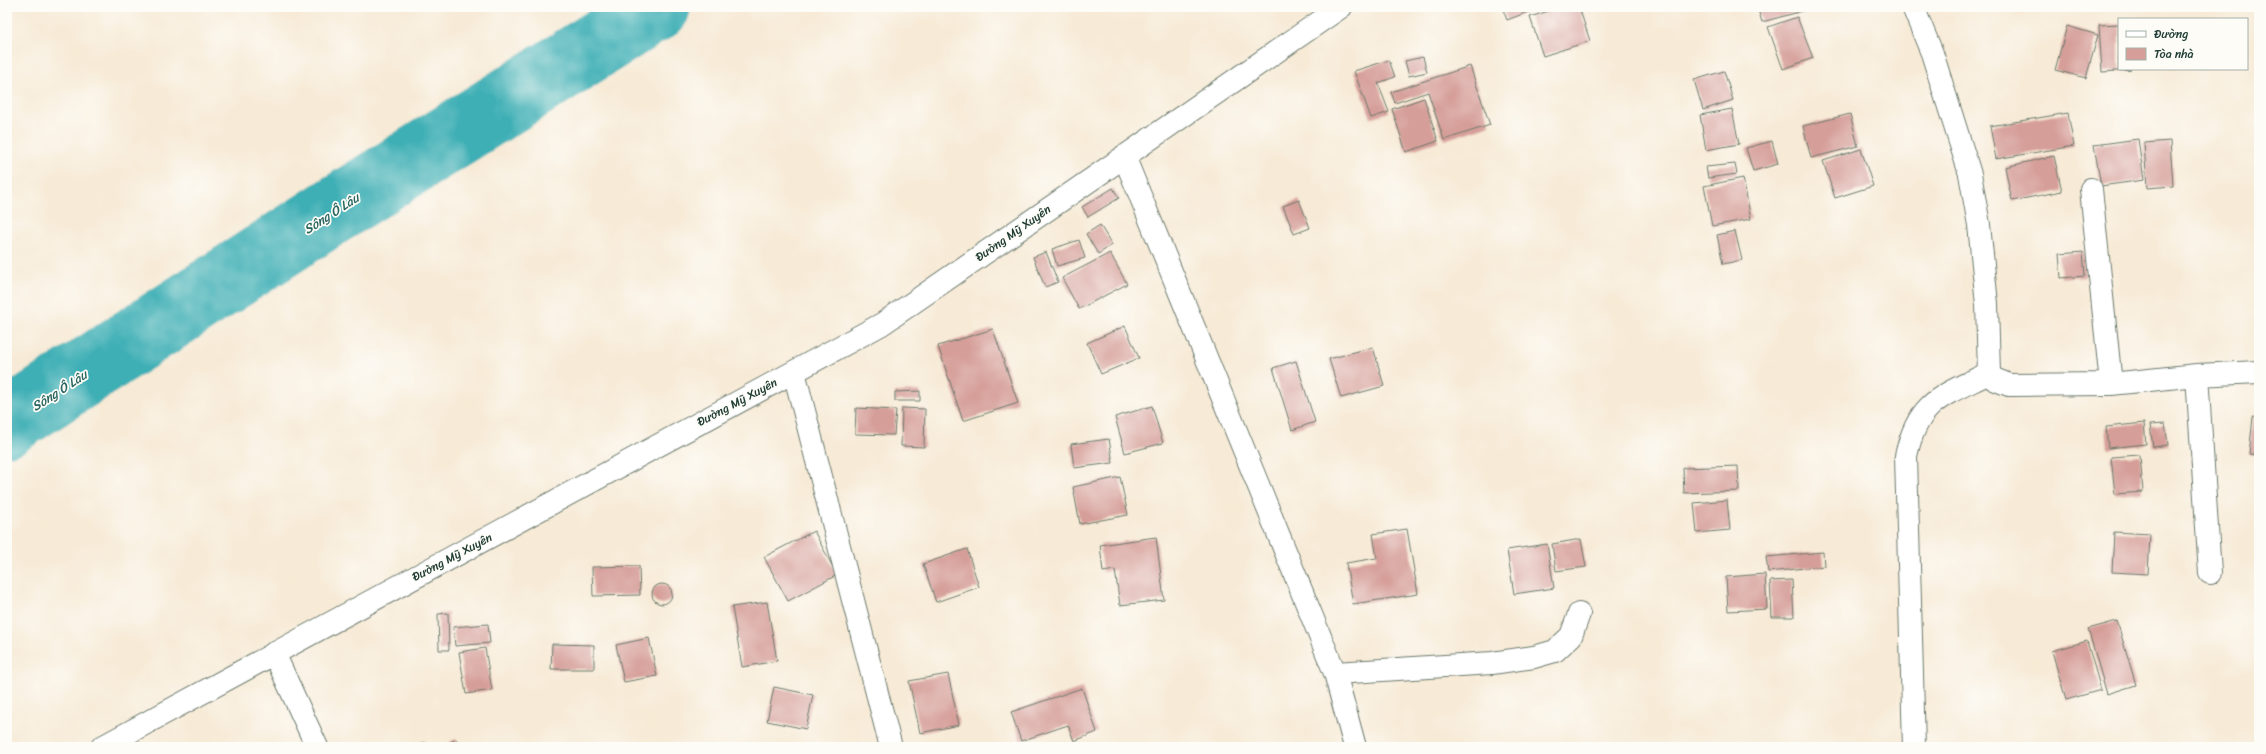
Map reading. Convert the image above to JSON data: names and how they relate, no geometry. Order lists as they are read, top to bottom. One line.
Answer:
{"streets":{"street":["Đường Mỹ Xuyên"]},"water":["Sông Ô Lâu"],"legend":["Đường","Tòa nhà"]}
